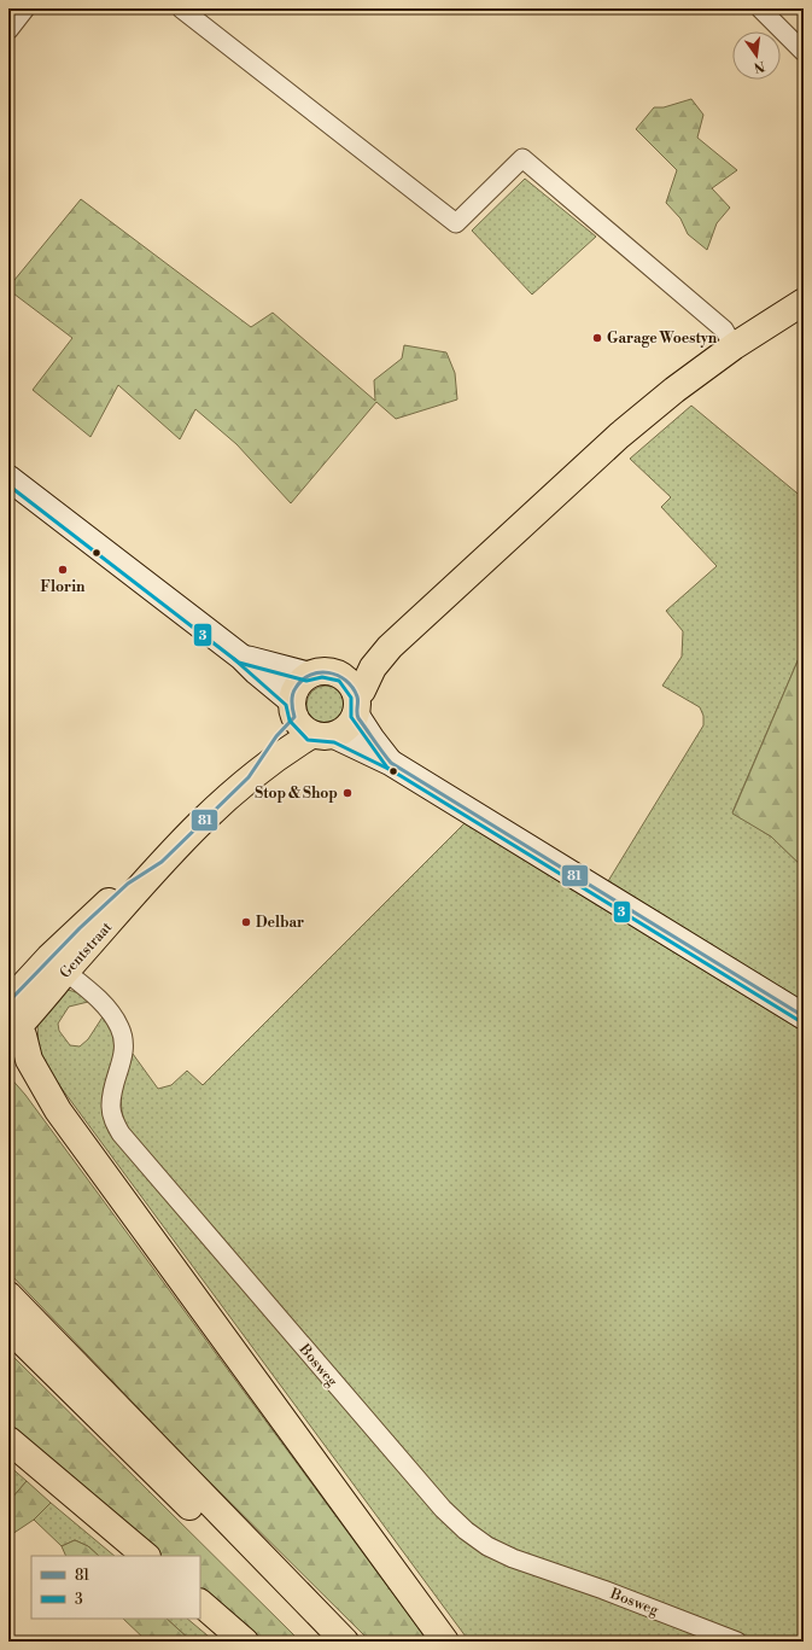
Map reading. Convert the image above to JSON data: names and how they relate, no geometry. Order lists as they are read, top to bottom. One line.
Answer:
{"streets":{"main road":["Gentstraat"],"street":["Bosweg"]},"crossings":[["Gentstraat","Bosweg"]],"places":["Garage Woestyn","Florin","Stop & Shop","Delbar"],"lines":["transit line 3","transit line 81"],"legend":["81","3"],"north":"bottom"}
